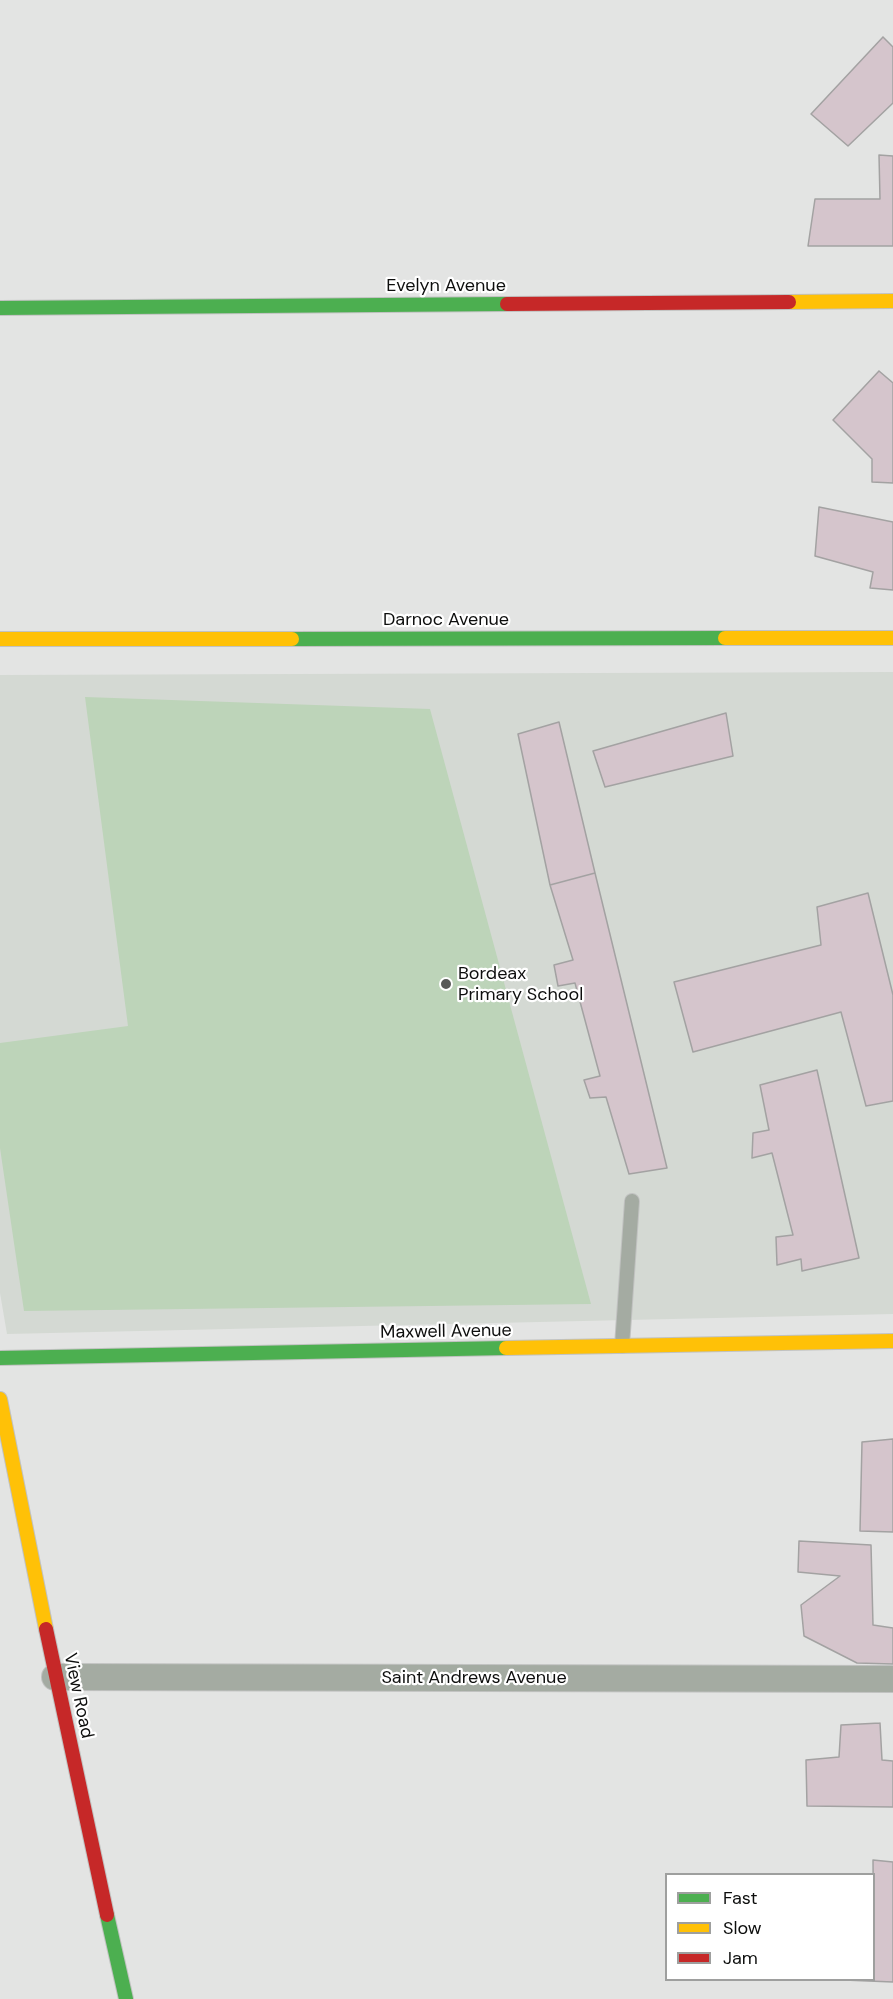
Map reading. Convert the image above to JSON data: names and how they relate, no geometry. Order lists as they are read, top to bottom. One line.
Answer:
{"streets":{"street":["Evelyn Avenue","Darnoc Avenue","Maxwell Avenue","Saint Andrews Avenue","View Road"]},"crossings":[["Saint Andrews Avenue","View Road"]],"places":["Bordeax Primary School"],"legend":["Fast","Slow","Jam"]}
